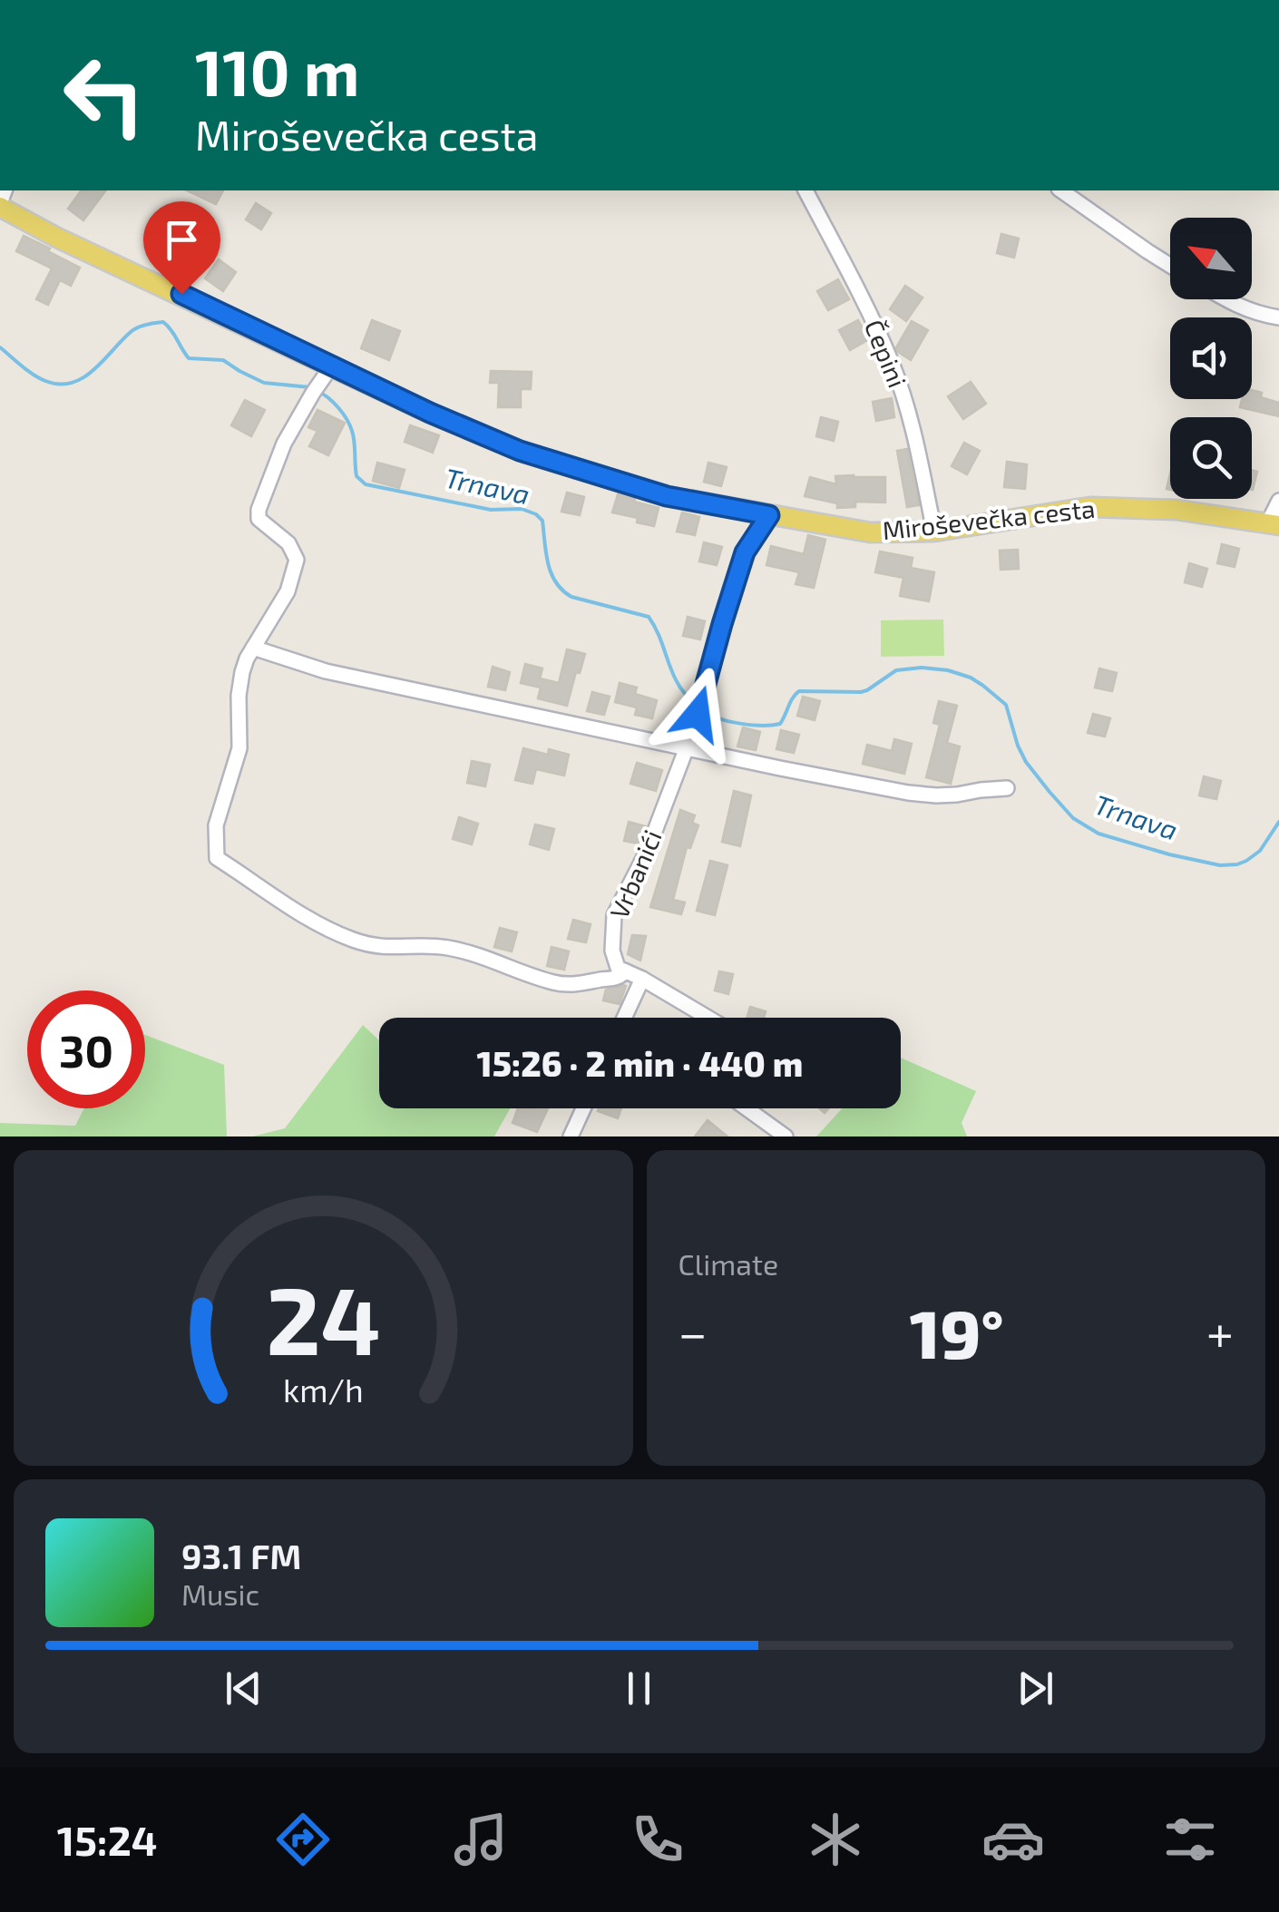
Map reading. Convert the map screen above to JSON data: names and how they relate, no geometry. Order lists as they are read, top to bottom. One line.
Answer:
{"streets":{"main road":["Miroševečka cesta"],"street":["Čepini","Vrbanići"]},"crossings":[["Čepini","Miroševečka cesta"],["Miroševečka cesta","Vrbanići"]],"water":["Trnava"],"north":"top left","page":{"turn":["110 m","Miroševečka cesta"],"limit":"30","trip":"15:26 · 2 min · 440 m","tile":"Climate","heat":["−","19°","+"],"song":["93.1 FM","Music"],"tabs":"15:24","gauge":["24","km/h"]}}
